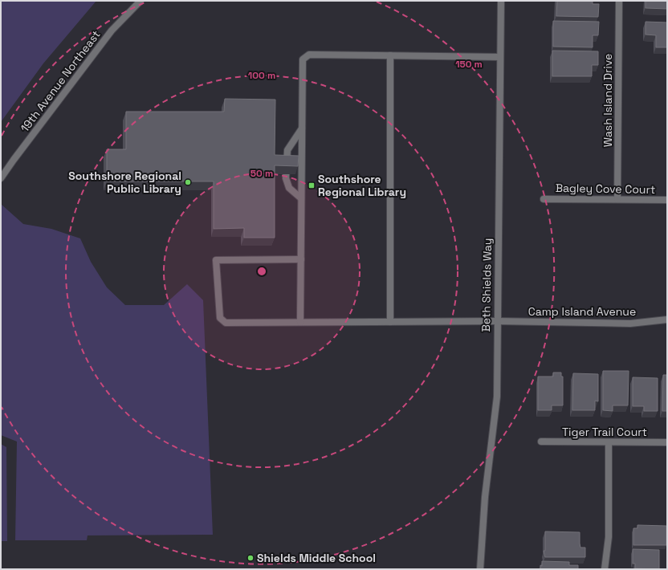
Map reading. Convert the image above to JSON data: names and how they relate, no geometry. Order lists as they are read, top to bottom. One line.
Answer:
{"streets":{"street":["19th Avenue Northeast","Wash Island Drive","Bagley Cove Court","Beth Shields Way","Camp Island Avenue","Tiger Trail Court"]},"crossings":[["Wash Island Drive","Bagley Cove Court"],["Beth Shields Way","Camp Island Avenue"]],"places":{"other":["Southshore Regional Public Library","Shields Middle School"],"transit":["Southshore Regional Library"]},"rings":["150 m","100 m","50 m"]}
